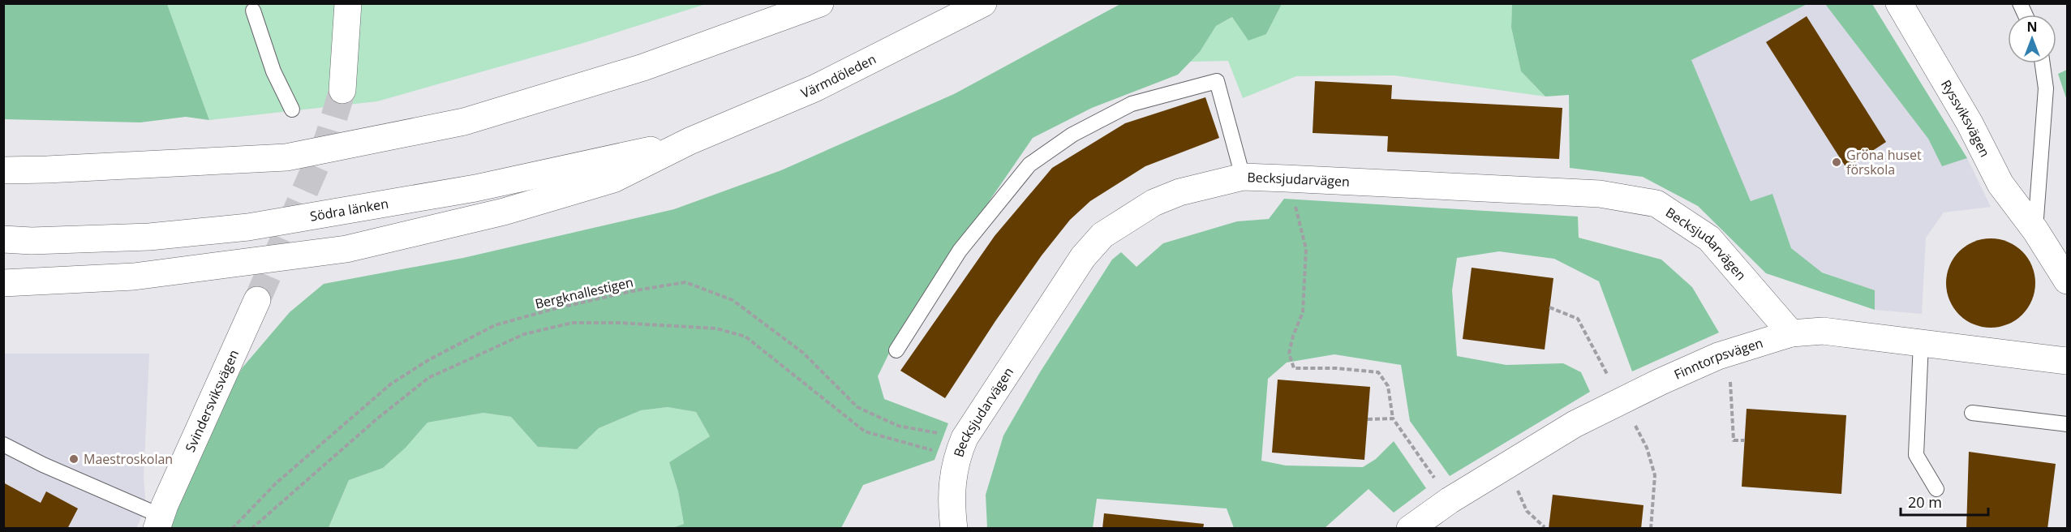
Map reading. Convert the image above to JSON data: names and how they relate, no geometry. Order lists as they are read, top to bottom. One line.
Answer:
{"streets":{"main road":["Värmdöleden","Ryssviksvägen","Becksjudarvägen","Södra länken","Finntorpsvägen","Svindersviksvägen"],"path":["Bergknallestigen"]},"crossings":[["Värmdöleden","Södra länken"],["Becksjudarvägen","Bergknallestigen"],["Becksjudarvägen","Finntorpsvägen"]],"places":["Gröna huset förskola","Maestroskolan"],"scale_bar":"20 m","north":"top"}
